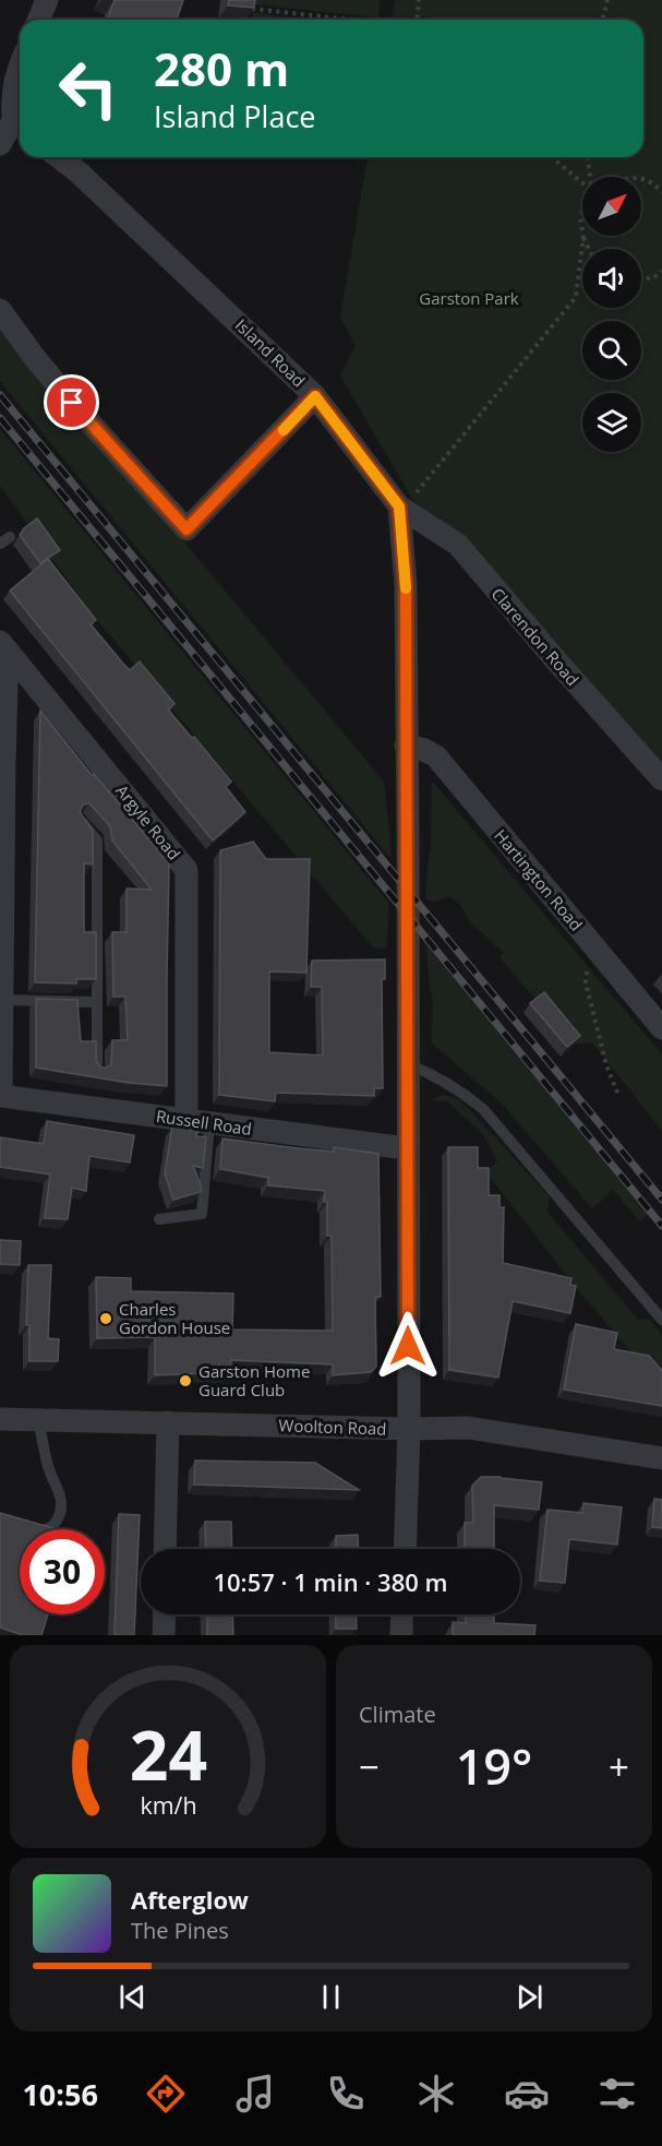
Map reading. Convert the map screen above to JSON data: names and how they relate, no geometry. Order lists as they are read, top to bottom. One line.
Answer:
{"streets":{"street":["Island Road","Clarendon Road","Argyle Road","Hartington Road","Russell Road","Woolton Road"]},"crossings":[["Island Road","Clarendon Road"],["Argyle Road","Russell Road"]],"parks":["Garston Park"],"places":["Charles Gordon House","Garston Home Guard Club"],"north":"top right","page":{"turn":["280 m","Island Place"],"limit":"30","trip":"10:57 · 1 min · 380 m","tile":"Climate","heat":["−","19°","+"],"song":["Afterglow","The Pines"],"tabs":"10:56","gauge":["24","km/h"]}}
